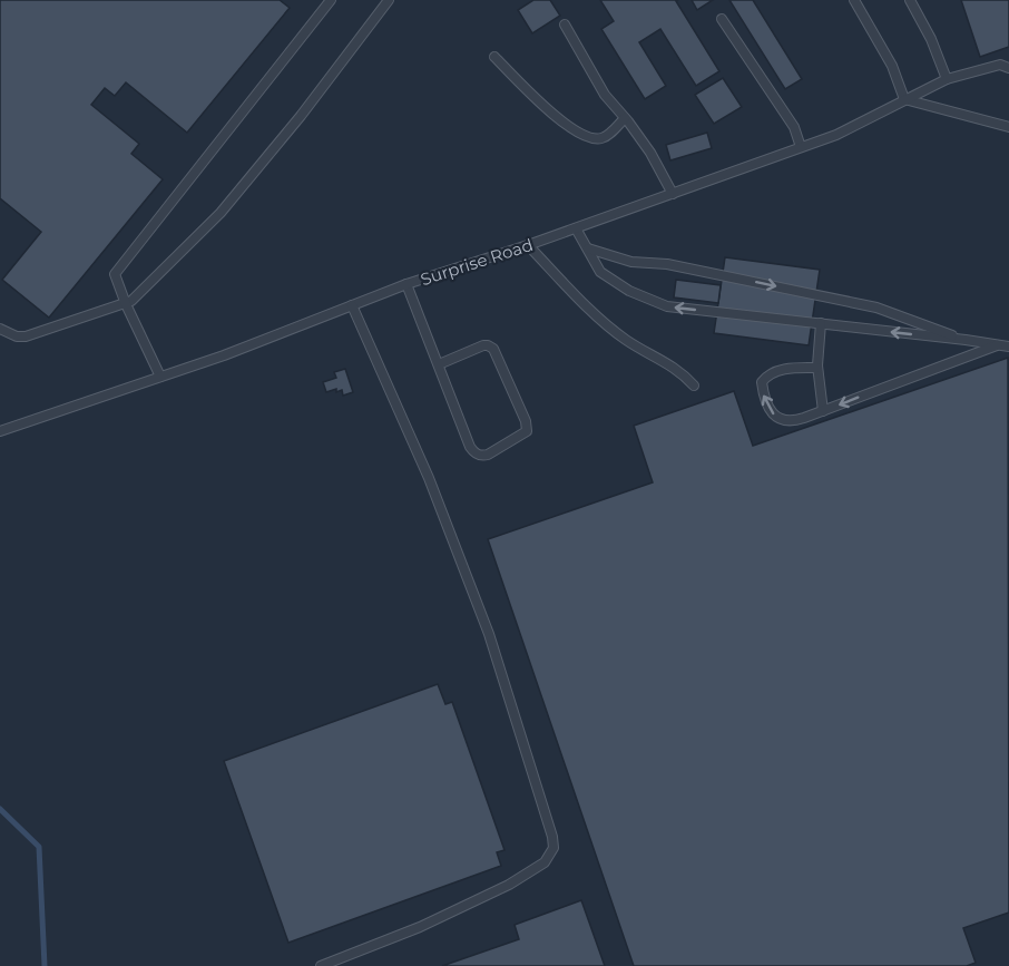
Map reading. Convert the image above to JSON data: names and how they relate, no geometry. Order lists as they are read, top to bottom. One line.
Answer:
{"streets":{"lane":["Surprise Road"]}}
